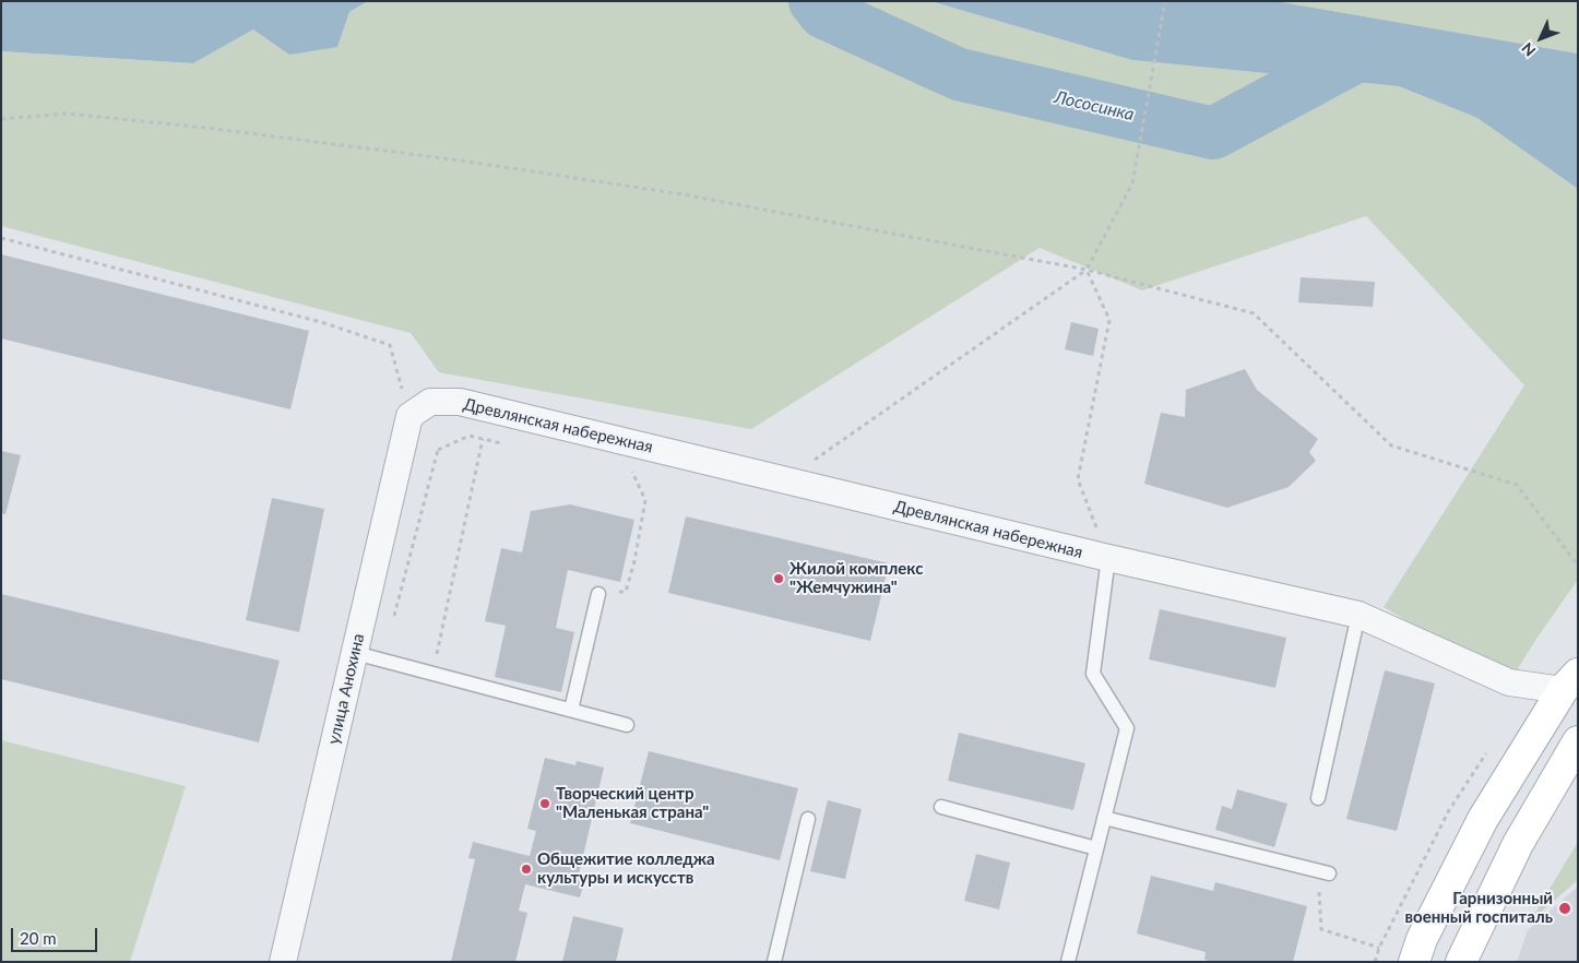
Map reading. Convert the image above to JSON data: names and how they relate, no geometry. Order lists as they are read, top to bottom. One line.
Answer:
{"streets":{"street":["Древлянская набережная","улица Анохина"]},"crossings":[["Древлянская набережная","улица Анохина"]],"water":["Лососинка"],"places":["Жилой комплекс \"Жемчужина\"","Творческий центр \"Маленькая страна\"","Общежитие колледжа культуры и искусств","Гарнизонный военный госпиталь"],"scale_bar":"20 m","north":"bottom left"}
